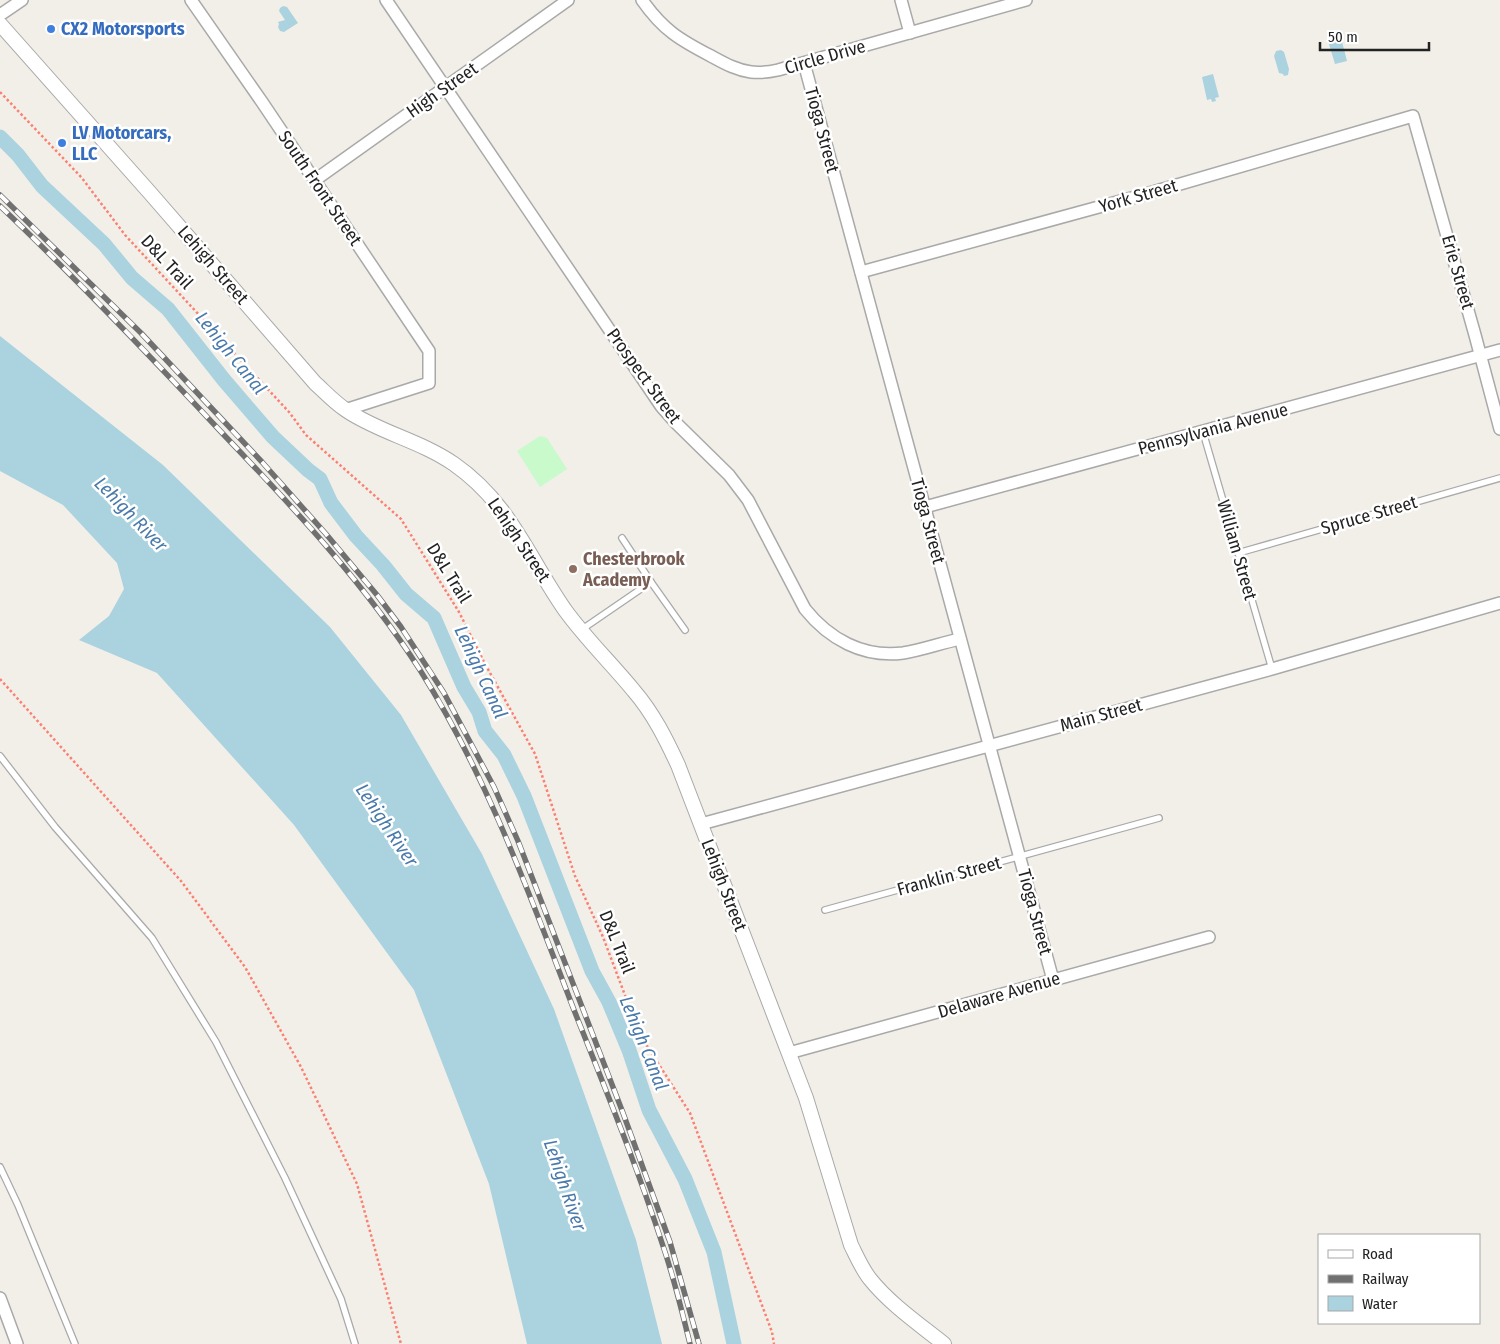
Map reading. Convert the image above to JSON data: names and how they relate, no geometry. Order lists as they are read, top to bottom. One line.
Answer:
{"streets":{"street":["Circle Drive","High Street","Tioga Street","South Front Street","York Street","Lehigh Street","Erie Street","Prospect Street","Pennsylvania Avenue","Main Street","Delaware Avenue"],"lane":["Spruce Street","William Street","Franklin Street"],"path":["D&L Trail"]},"crossings":[["Circle Drive","Tioga Street"],["High Street","South Front Street"],["High Street","Prospect Street"],["Tioga Street","York Street"],["Tioga Street","Prospect Street"],["Tioga Street","Pennsylvania Avenue"],["Tioga Street","Main Street"],["Tioga Street","Franklin Street"],["Tioga Street","Delaware Avenue"],["South Front Street","Lehigh Street"],["York Street","Erie Street"],["Lehigh Street","Main Street"],["Lehigh Street","Delaware Avenue"],["Erie Street","Pennsylvania Avenue"],["Pennsylvania Avenue","William Street"],["Spruce Street","William Street"],["William Street","Main Street"]],"water":["Lehigh Canal","Lehigh River"],"places":["CX2 Motorsports","LV Motorcars, LLC","Chesterbrook Academy"],"legend":["Road","Railway","Water"],"scale_bar":"50 m"}
